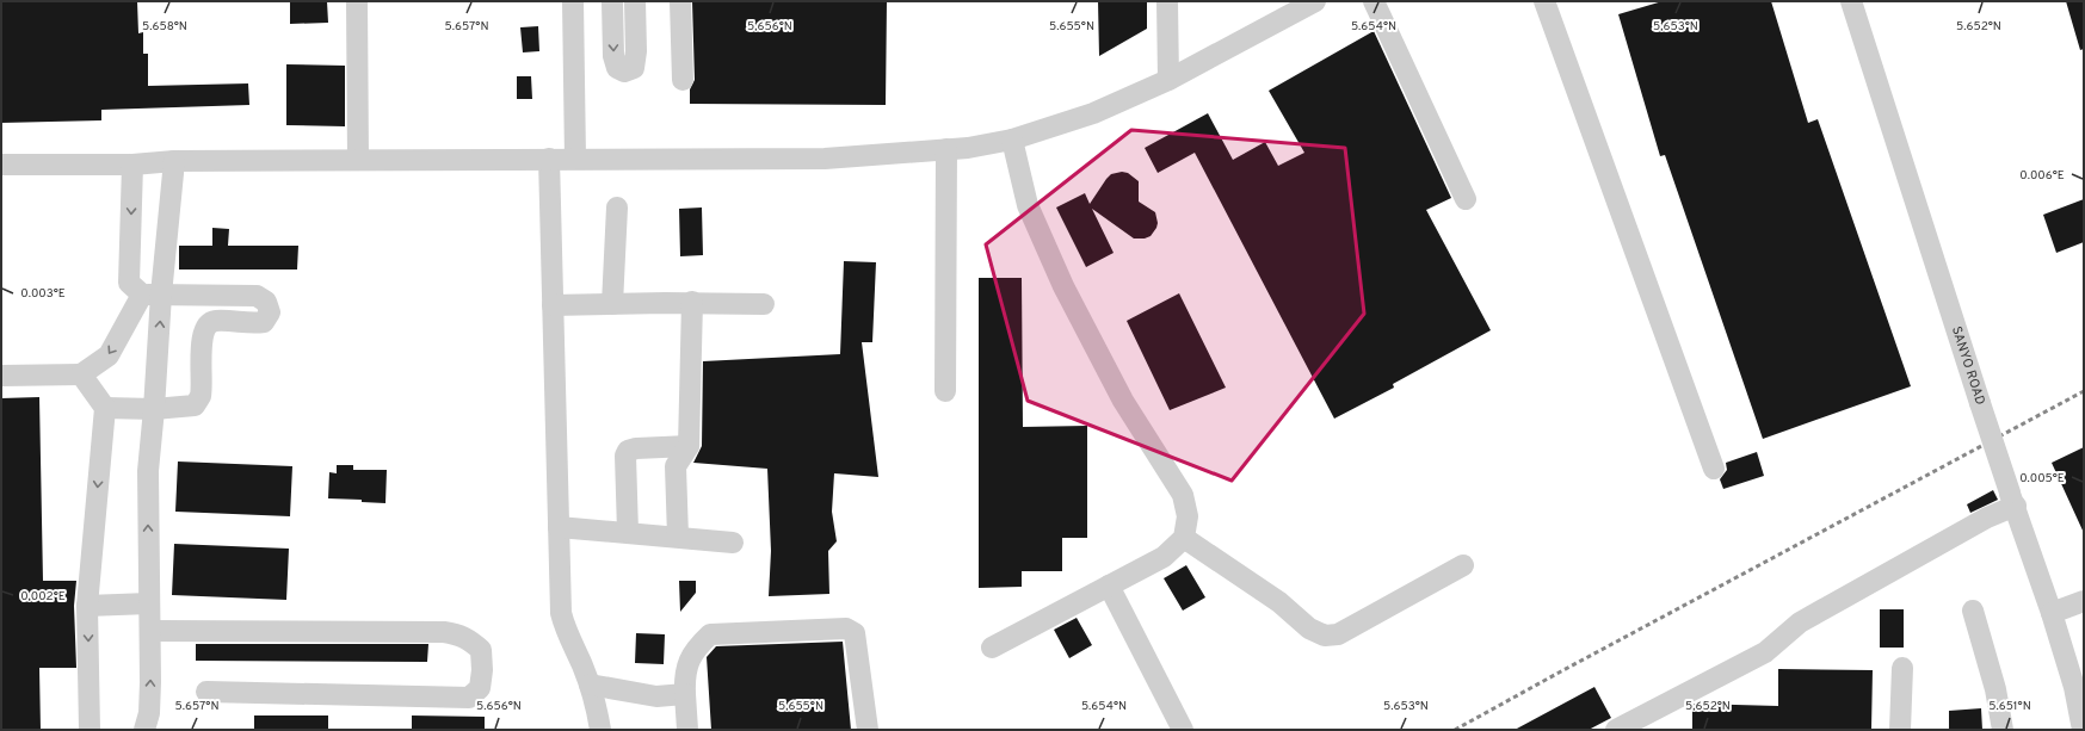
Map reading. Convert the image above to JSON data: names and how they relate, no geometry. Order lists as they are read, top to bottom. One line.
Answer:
{"streets":{"street":["SANYO ROAD"]},"coordinates":["5.658°N","5.657°N","5.656°N","5.655°N","5.654°N","5.653°N","5.652°N","0.006°E","0.003°E","0.005°E","0.002°E","5.651°N"]}
